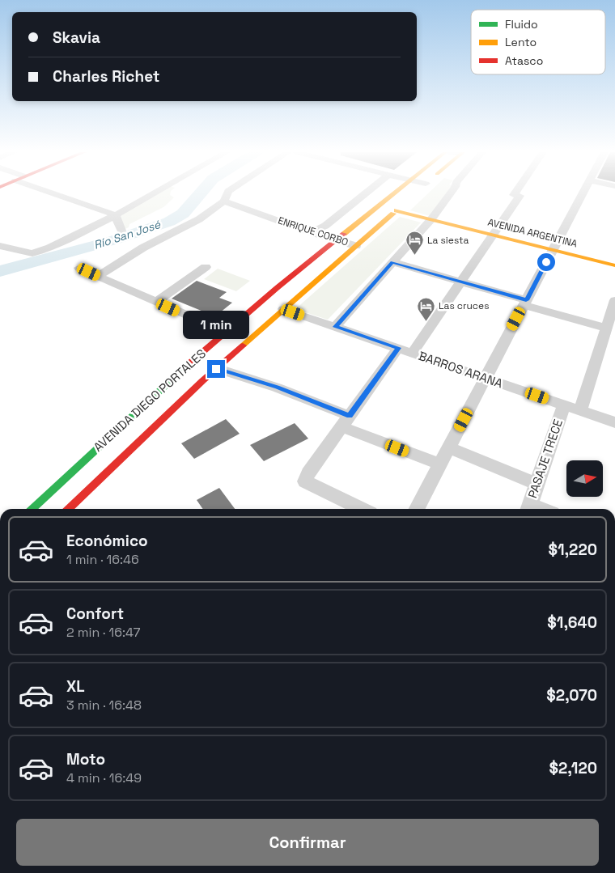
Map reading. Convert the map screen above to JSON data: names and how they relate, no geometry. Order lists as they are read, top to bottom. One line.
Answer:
{"streets":{"main road":["AVENIDA ARGENTINA","AVENIDA DIEGO PORTALES"],"street":["ENRIQUE CORBO","BARROS ARANA","PASAJE TRECE"]},"crossings":[["ENRIQUE CORBO","AVENIDA DIEGO PORTALES"],["AVENIDA ARGENTINA","AVENIDA DIEGO PORTALES"],["BARROS ARANA","AVENIDA DIEGO PORTALES"],["BARROS ARANA","PASAJE TRECE"]],"water":["Río San José"],"places":{"hotel":["La siesta","Las cruces"]},"legend":["Fluido","Lento","Atasco"],"north":"right","page":{"banner":["Skavia","Charles Richet"],"bubble":"1 min","list":[{"name":"Económico","note":"1 min · 16:46","value":"$1,220"},{"name":"Confort","note":"2 min · 16:47","value":"$1,640"},{"name":"XL","note":"3 min · 16:48","value":"$2,070"},{"name":"Moto","note":"4 min · 16:49","value":"$2,120"}],"buttons":"Confirmar"}}
